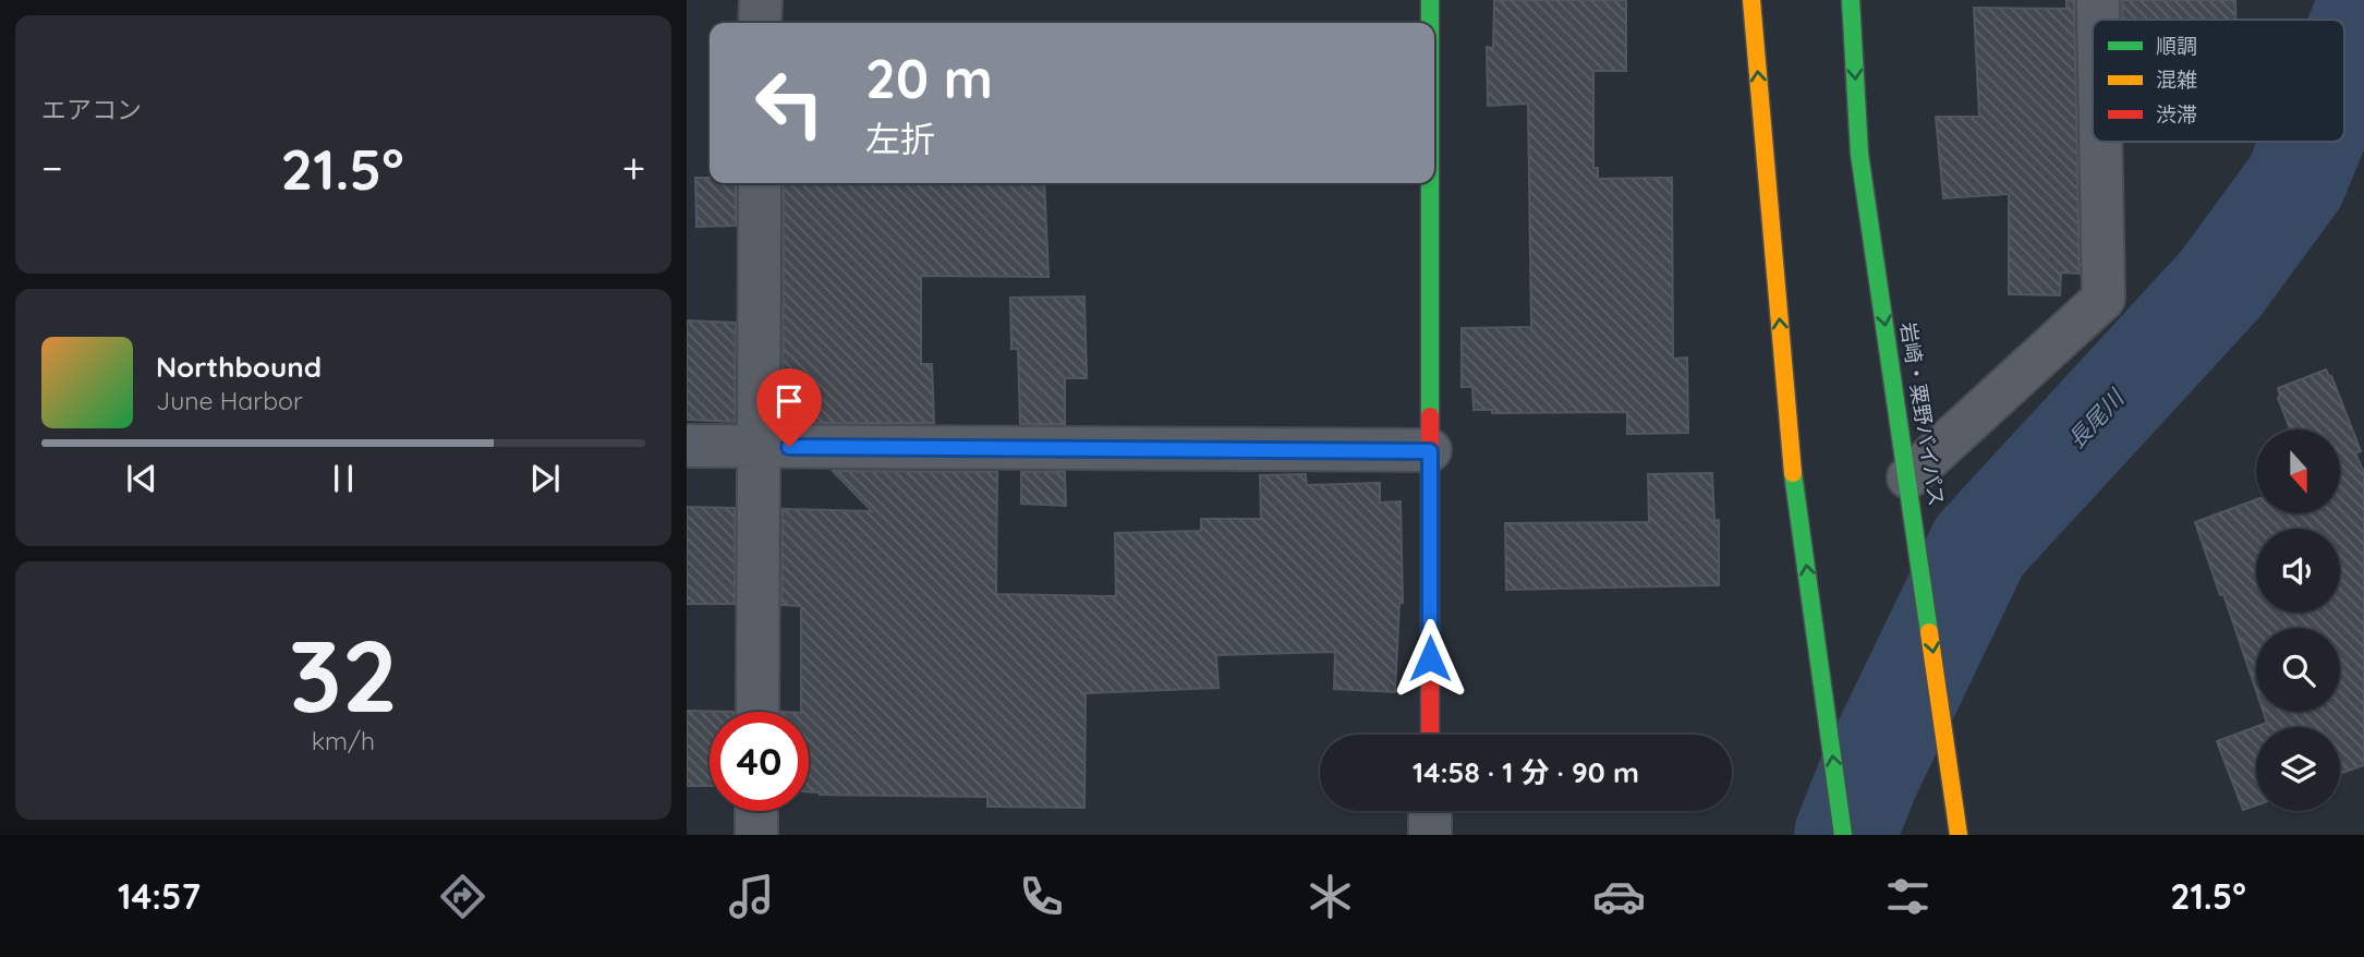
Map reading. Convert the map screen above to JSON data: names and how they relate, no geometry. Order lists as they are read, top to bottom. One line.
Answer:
{"streets":{"main road":["岩崎・粟野バイパス"]},"water":["長尾川"],"legend":["順調","混雑","渋滞"],"north":"bottom","page":{"tile":["エアコン",["32","km/h"]],"turn":["20 m","左折"],"heat":["−","21.5°","+"],"song":["Northbound","June Harbor"],"limit":"40","trip":"14:58 · 1 分 · 90 m","tabs":["14:57","21.5°"]}}
